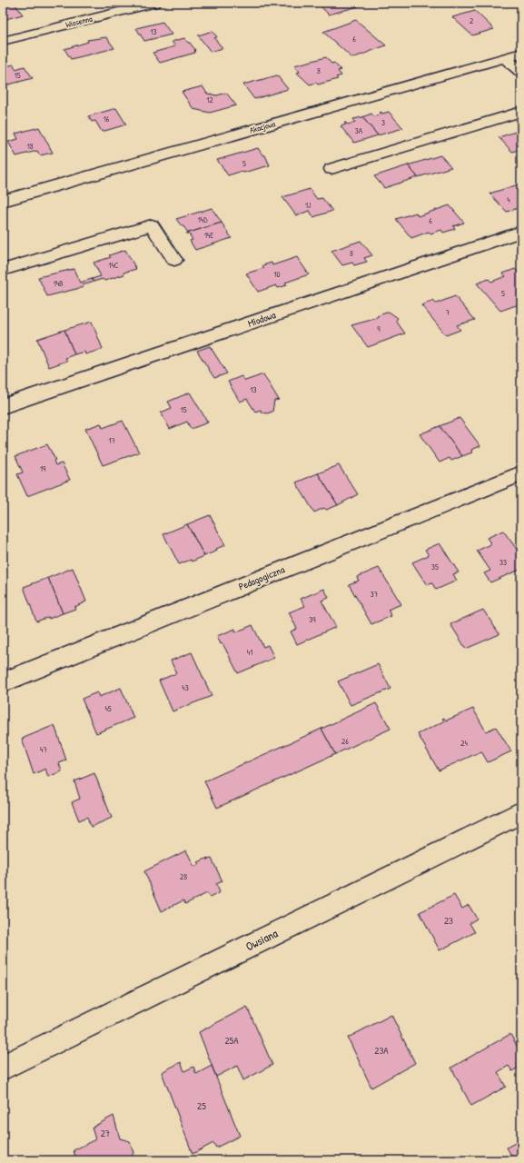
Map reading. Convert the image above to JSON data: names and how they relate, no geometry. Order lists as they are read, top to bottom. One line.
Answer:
{"streets":{"street":["Wiosenna","Akacjowa","Miodowa","Pedagogiczna","Owsiana"]},"house_numbers":["2","13","6","8","15","12","16","3","3A","18","5","4","1J","14D","6","14E","8","14C","10","14B","5","7","9","13","15","17","19","33","35","37","39","41","43","45","26","24","47","28","23","25A","23A","25","27"]}
